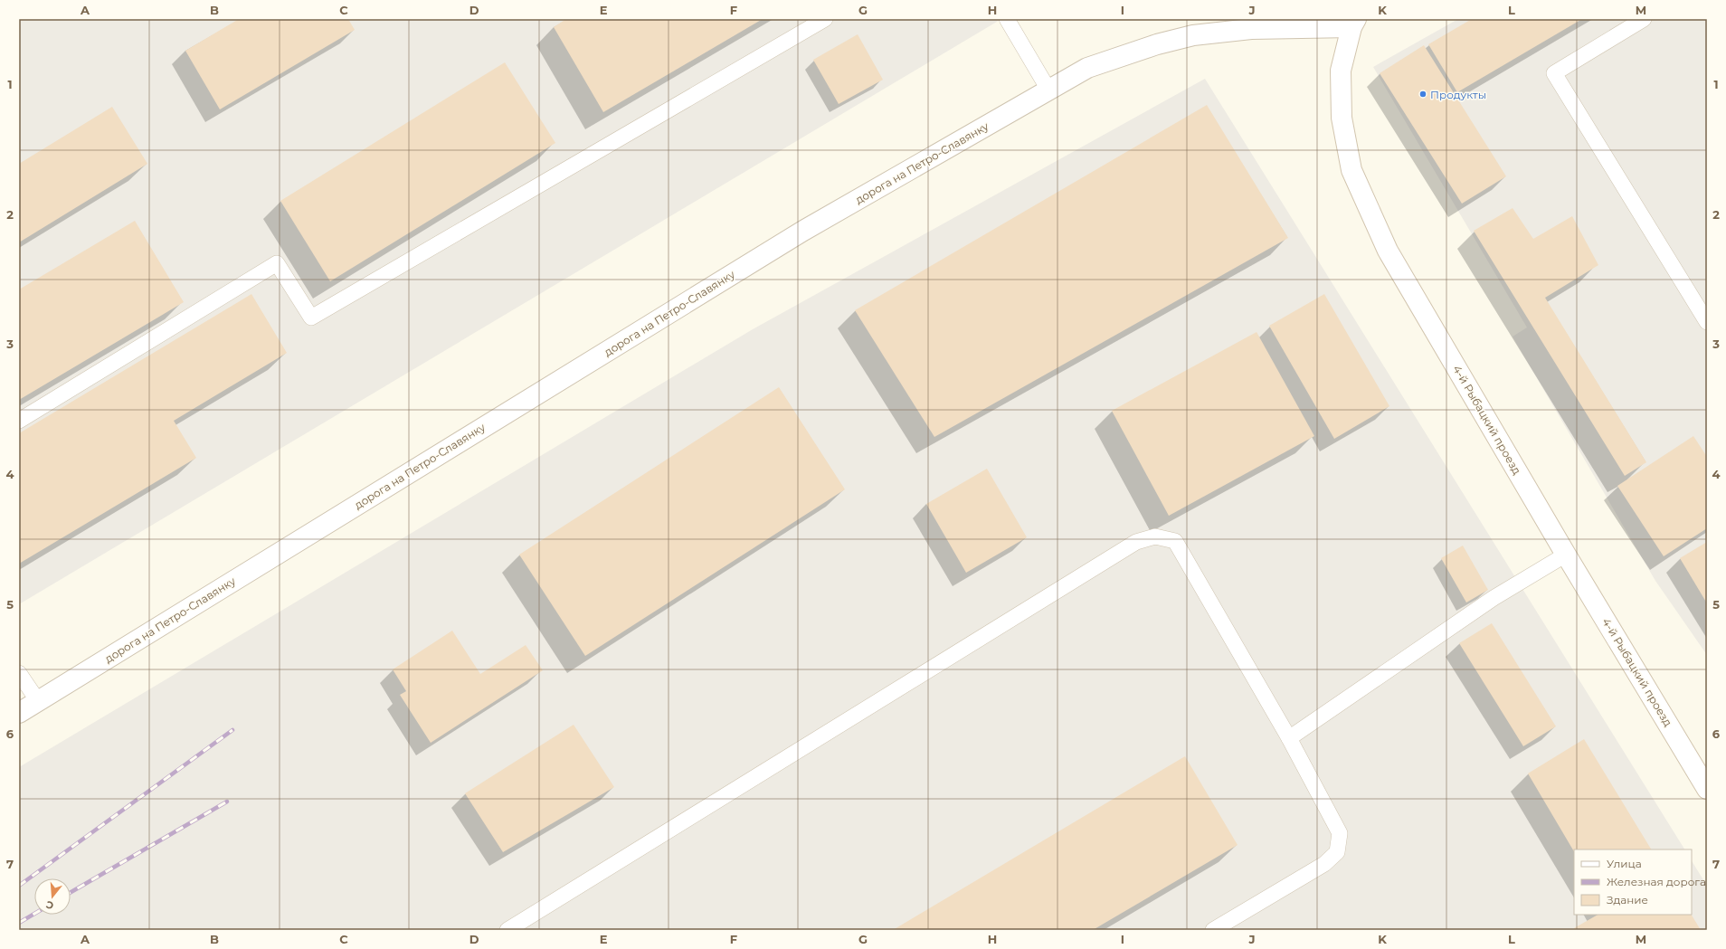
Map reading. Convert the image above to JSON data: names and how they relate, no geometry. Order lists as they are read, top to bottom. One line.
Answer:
{"streets":{"street":["дорога на Петро-Славянку","4-й Рыбацкий проезд"]},"crossings":[["дорога на Петро-Славянку","4-й Рыбацкий проезд"]],"places":["Продукты"],"legend":["Улица","Железная дорога","Здание"],"north":"bottom","grid":{"columns":["A","B","C","D","E","F","G","H","I","J","K","L","M"],"rows":["1","2","3","4","5","6","7"]}}
